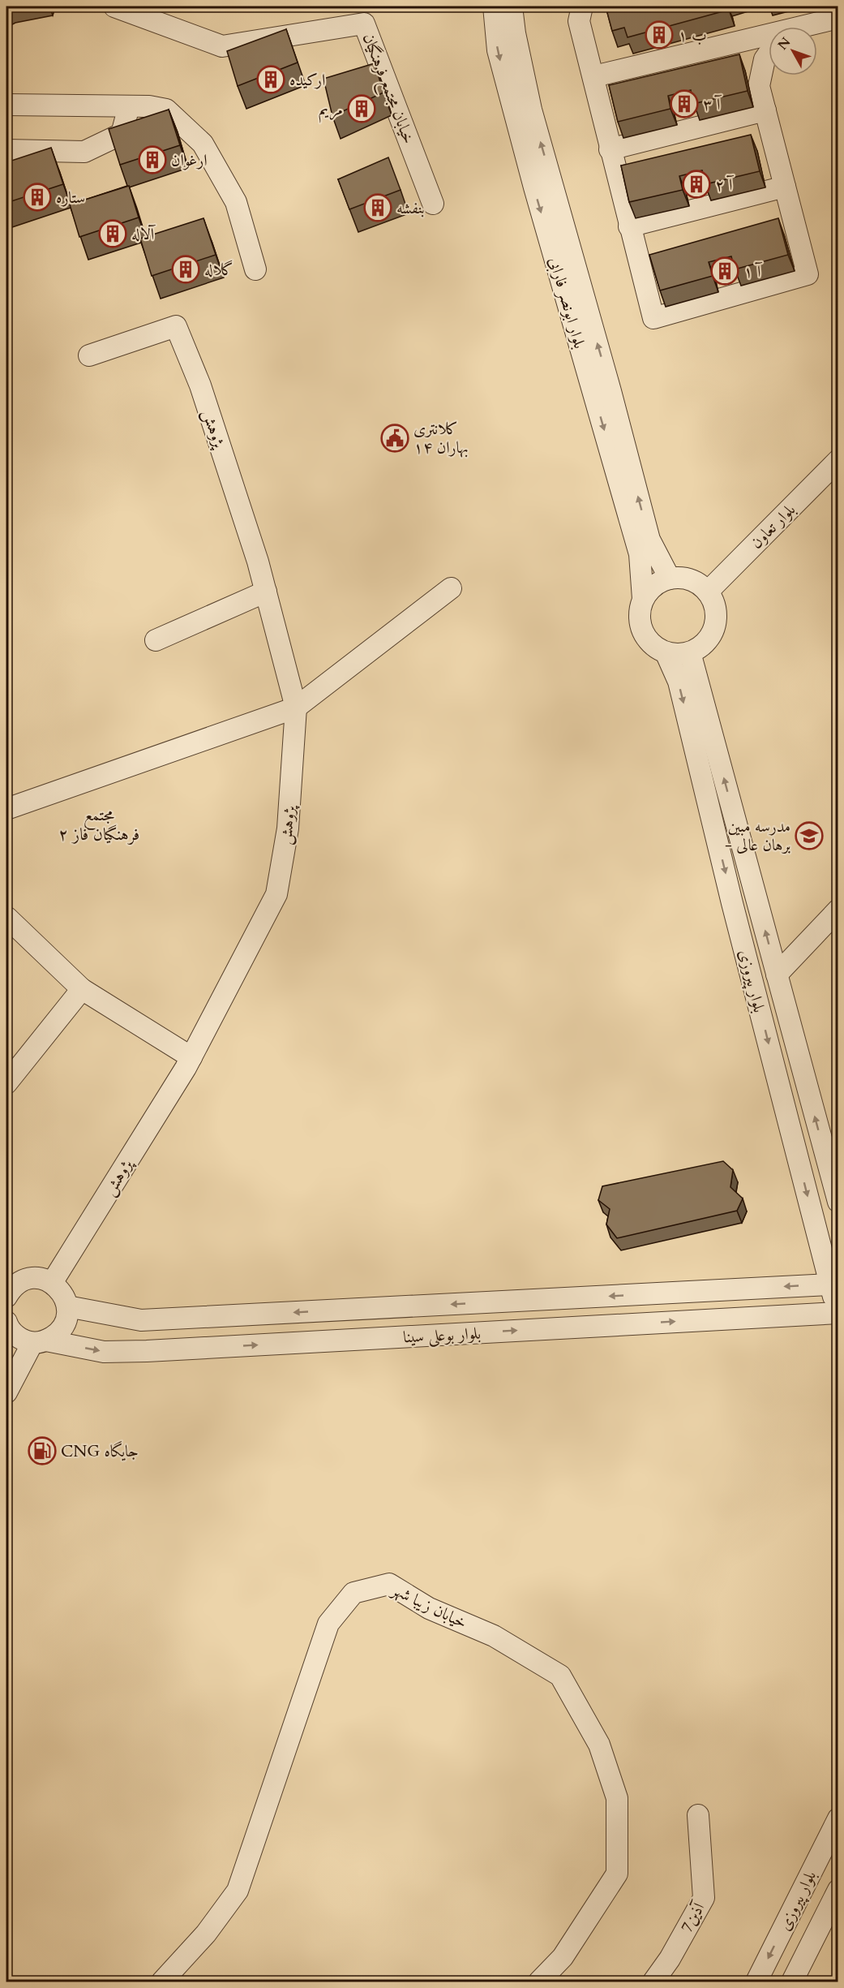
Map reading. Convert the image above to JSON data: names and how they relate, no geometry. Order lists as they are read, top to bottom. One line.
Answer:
{"streets":{"street":["خیابان مجتمع فرهنگیان","بلوار ابونصر فارابی","پژوهش","بلوار تعاون","بلوار پیروزی","بلوار بوعلی سینا","خیابان زیبا شهر","آذین7"]},"crossings":[["بلوار ابونصر فارابی","بلوار تعاون"],["بلوار ابونصر فارابی","بلوار پیروزی"],["بلوار تعاون","بلوار پیروزی"],["بلوار پیروزی","بلوار بوعلی سینا"]],"districts":["مجتمع فرهنگیان فاز ۲"],"places":{"building":["ب ۱","ارکیده","آ ۳","مریم","ارغوان","آ ۲","ستاره","بنفشه","آلاله","گلاله","آ ۱"],"public building":["کلانتری ۱۴ بهاران"],"school or university":["مدرسه مبین - برهان عالی"],"fuel station":["CNG جایگاه"]},"north":"top left"}
